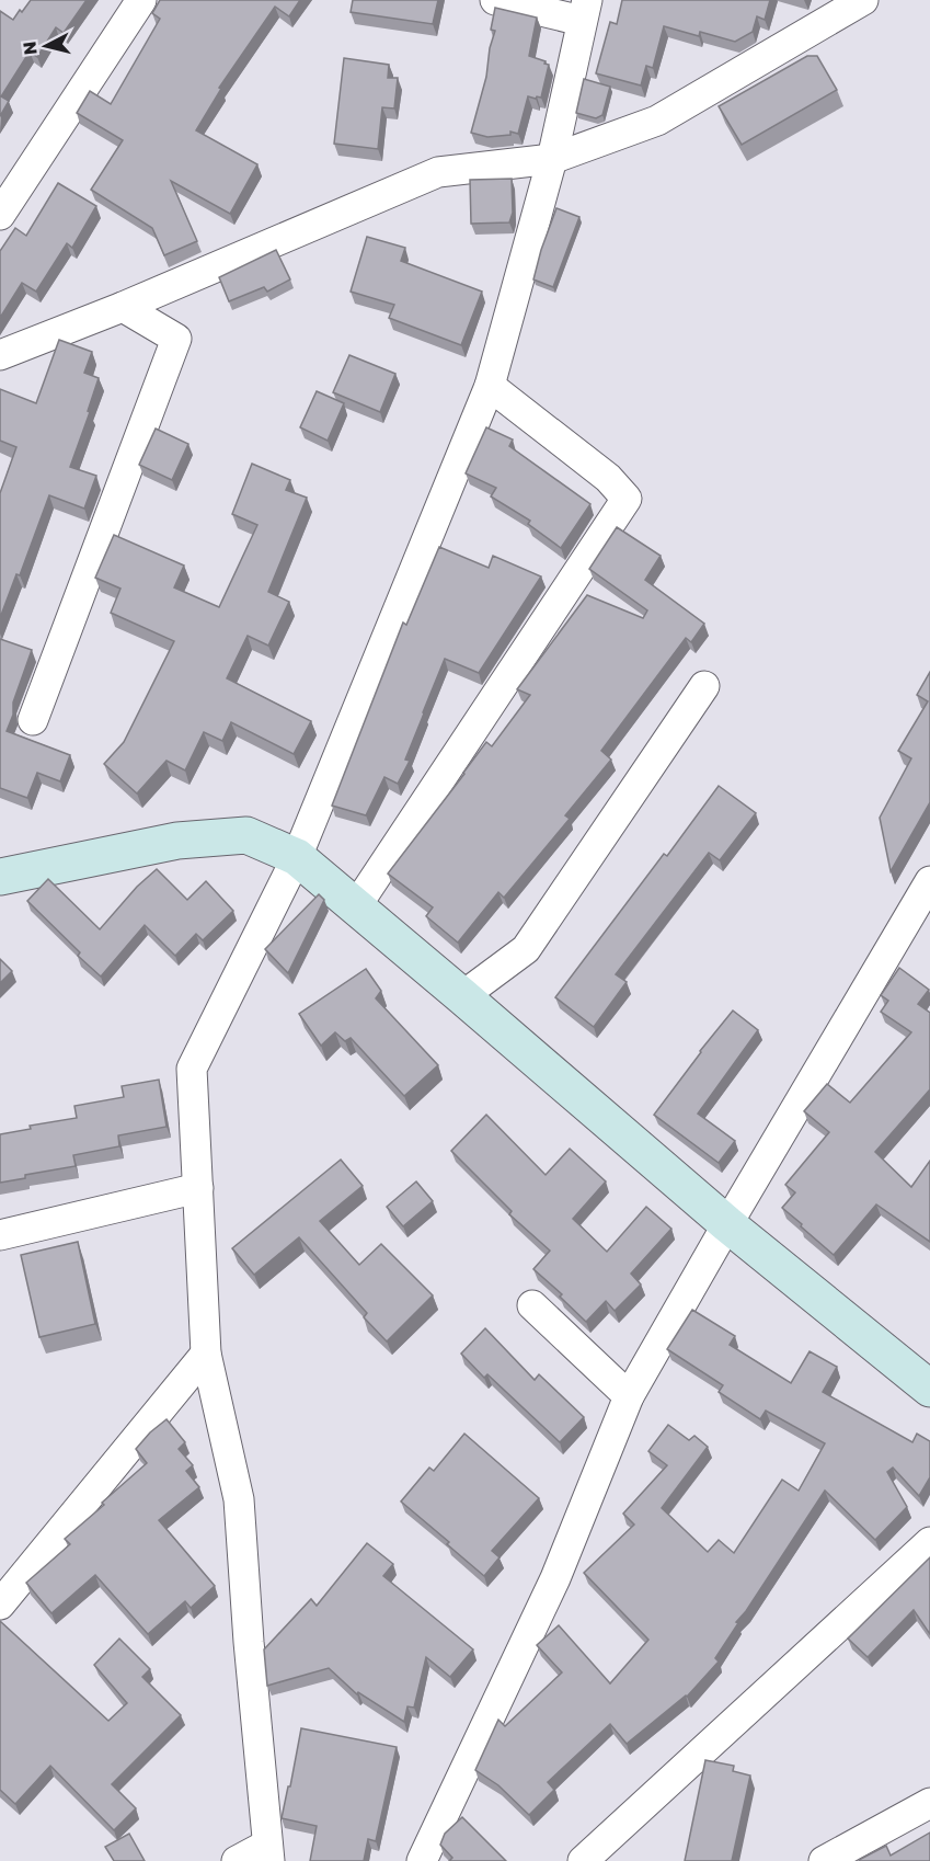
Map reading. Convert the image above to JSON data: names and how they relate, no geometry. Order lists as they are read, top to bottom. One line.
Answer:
{"north":"left"}
